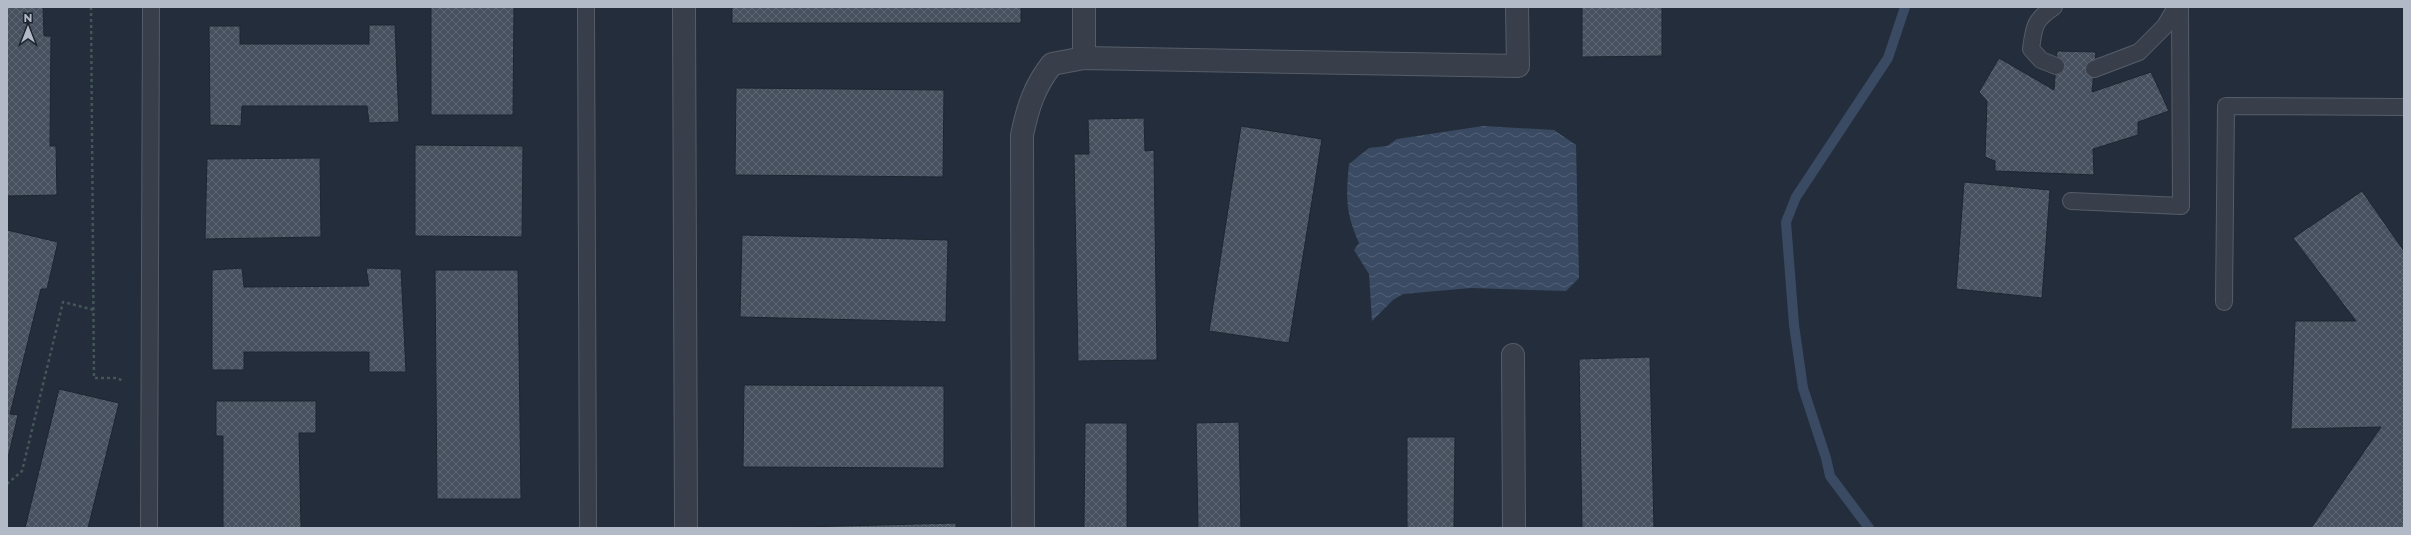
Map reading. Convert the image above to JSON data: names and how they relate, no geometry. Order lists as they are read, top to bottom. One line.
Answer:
{"north":"top"}
